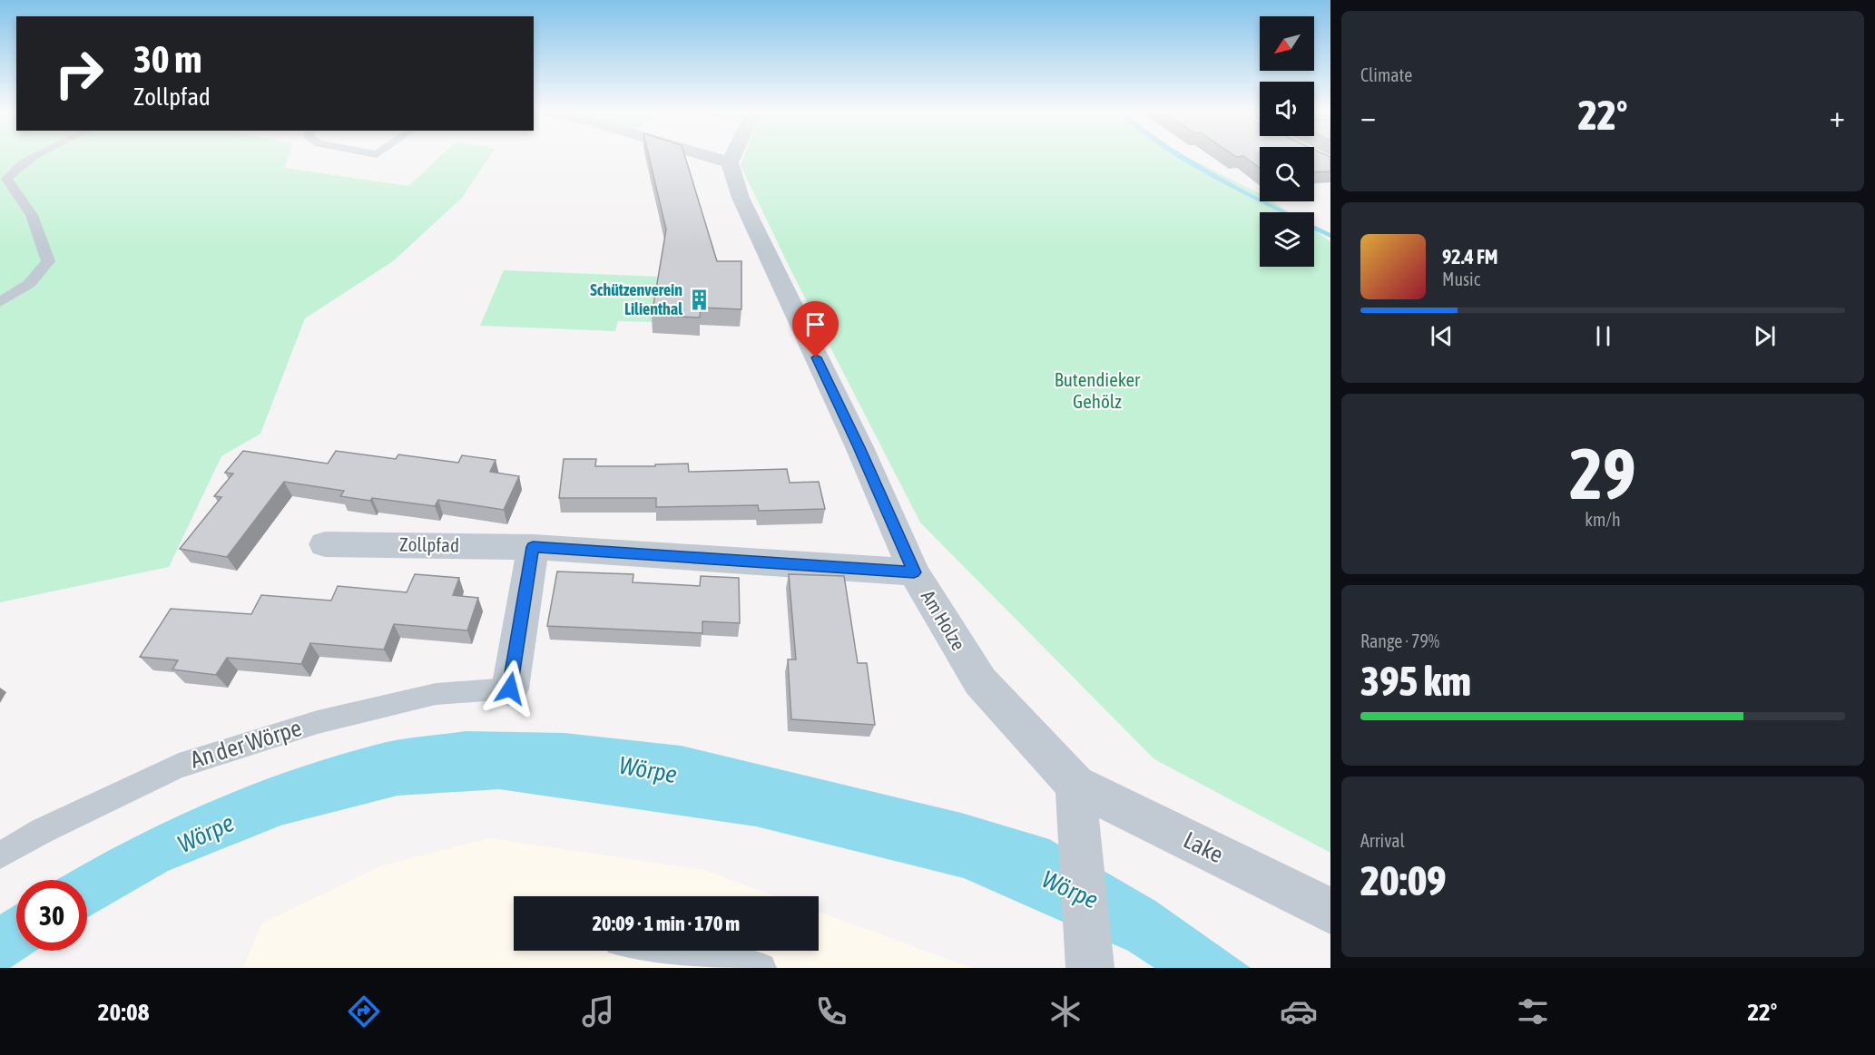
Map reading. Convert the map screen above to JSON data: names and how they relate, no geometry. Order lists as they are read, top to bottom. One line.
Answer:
{"streets":{"street":["Zollpfad","Am Holze","Lake"],"lane":["An der Wörpe"]},"crossings":[["Zollpfad","Am Holze"],["Am Holze","Lake"]],"water":["Wörpe"],"parks":["Butendieker Gehölz"],"places":{"building":["Schützenverein Lilienthal"]},"north":"bottom left","page":{"tile":["Climate",["29","km/h"],["Range · 79%","395 km"],["Arrival","20:09"]],"turn":["30 m","Zollpfad"],"heat":["−","22°","+"],"song":["92.4 FM","Music"],"limit":"30","trip":"20:09 · 1 min · 170 m","tabs":["20:08","22°"]}}
